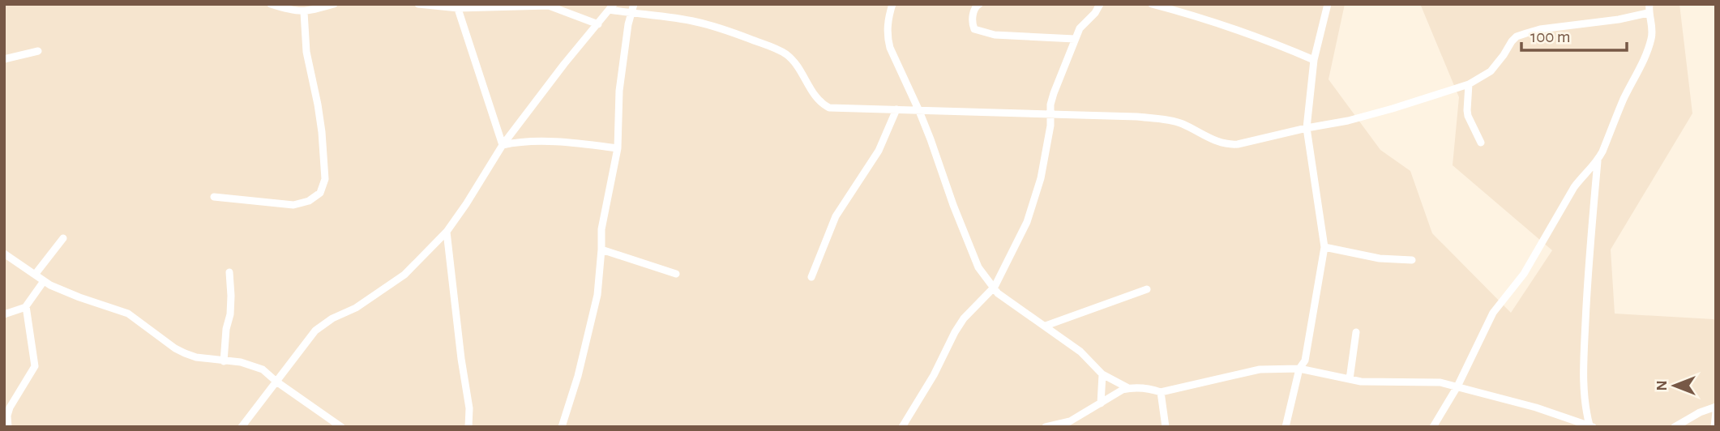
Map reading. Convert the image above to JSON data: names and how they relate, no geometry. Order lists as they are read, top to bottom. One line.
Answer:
{"scale_bar":"100 m","north":"left"}
